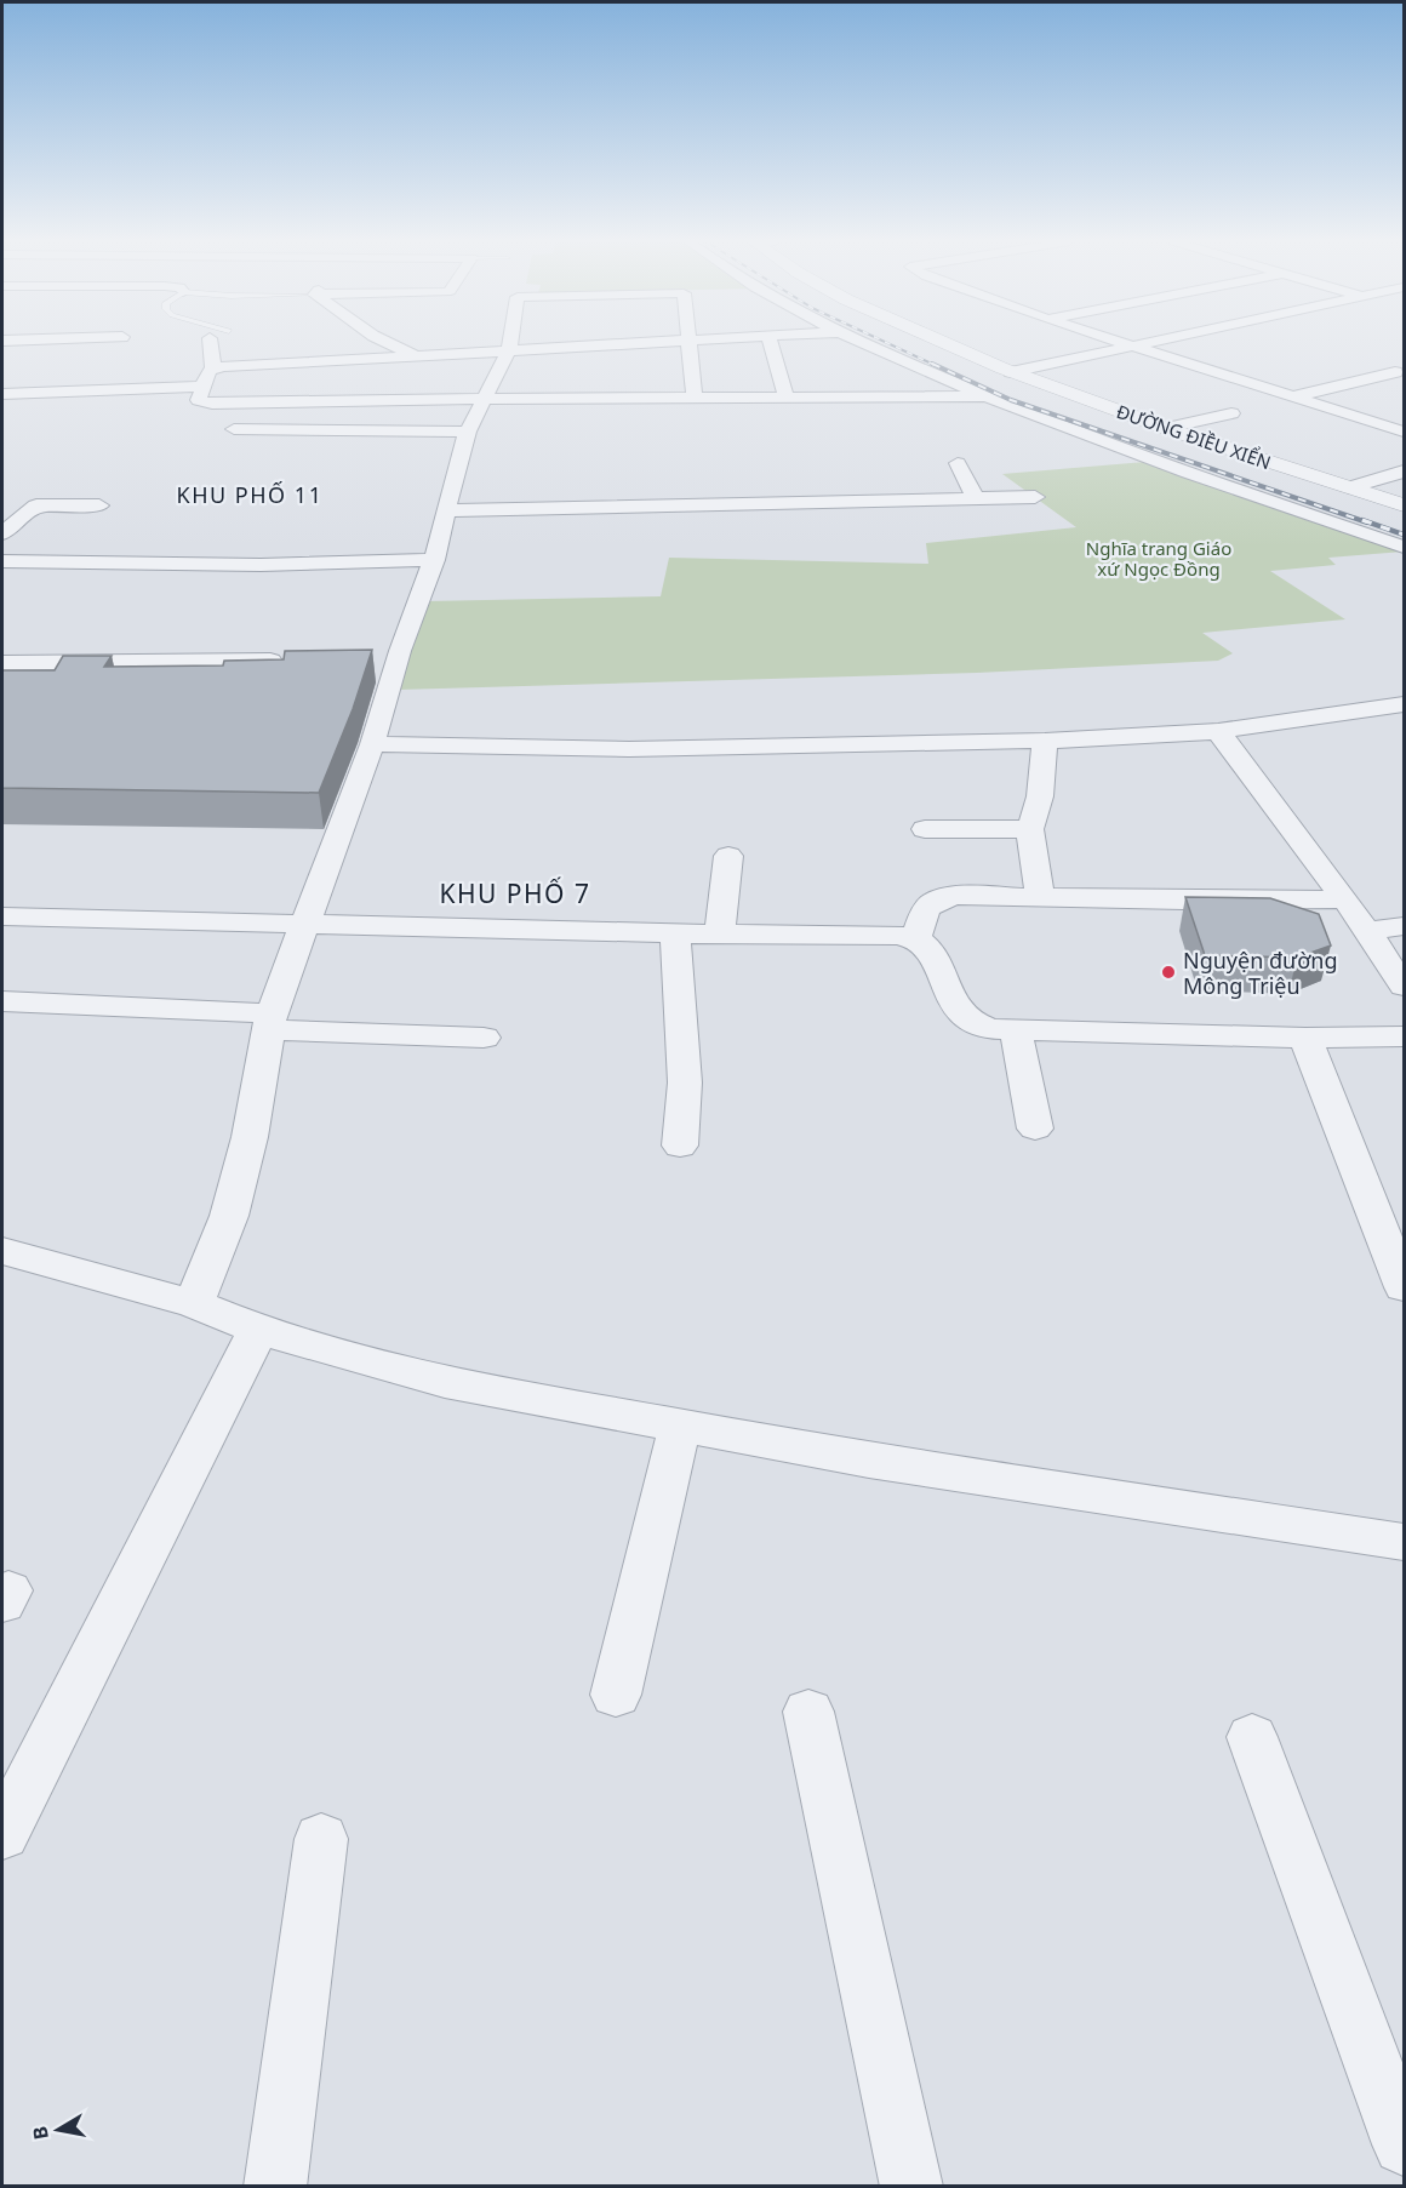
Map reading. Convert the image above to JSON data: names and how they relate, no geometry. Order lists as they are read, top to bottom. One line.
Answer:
{"streets":{"street":["ĐƯỜNG ĐIỀU XIỂN"]},"districts":["KHU PHỐ 11","KHU PHỐ 7"],"parks":["Nghĩa trang Giáo xứ Ngọc Đồng"],"places":["Nguyện đường Mông Triệu"],"north":"left"}
